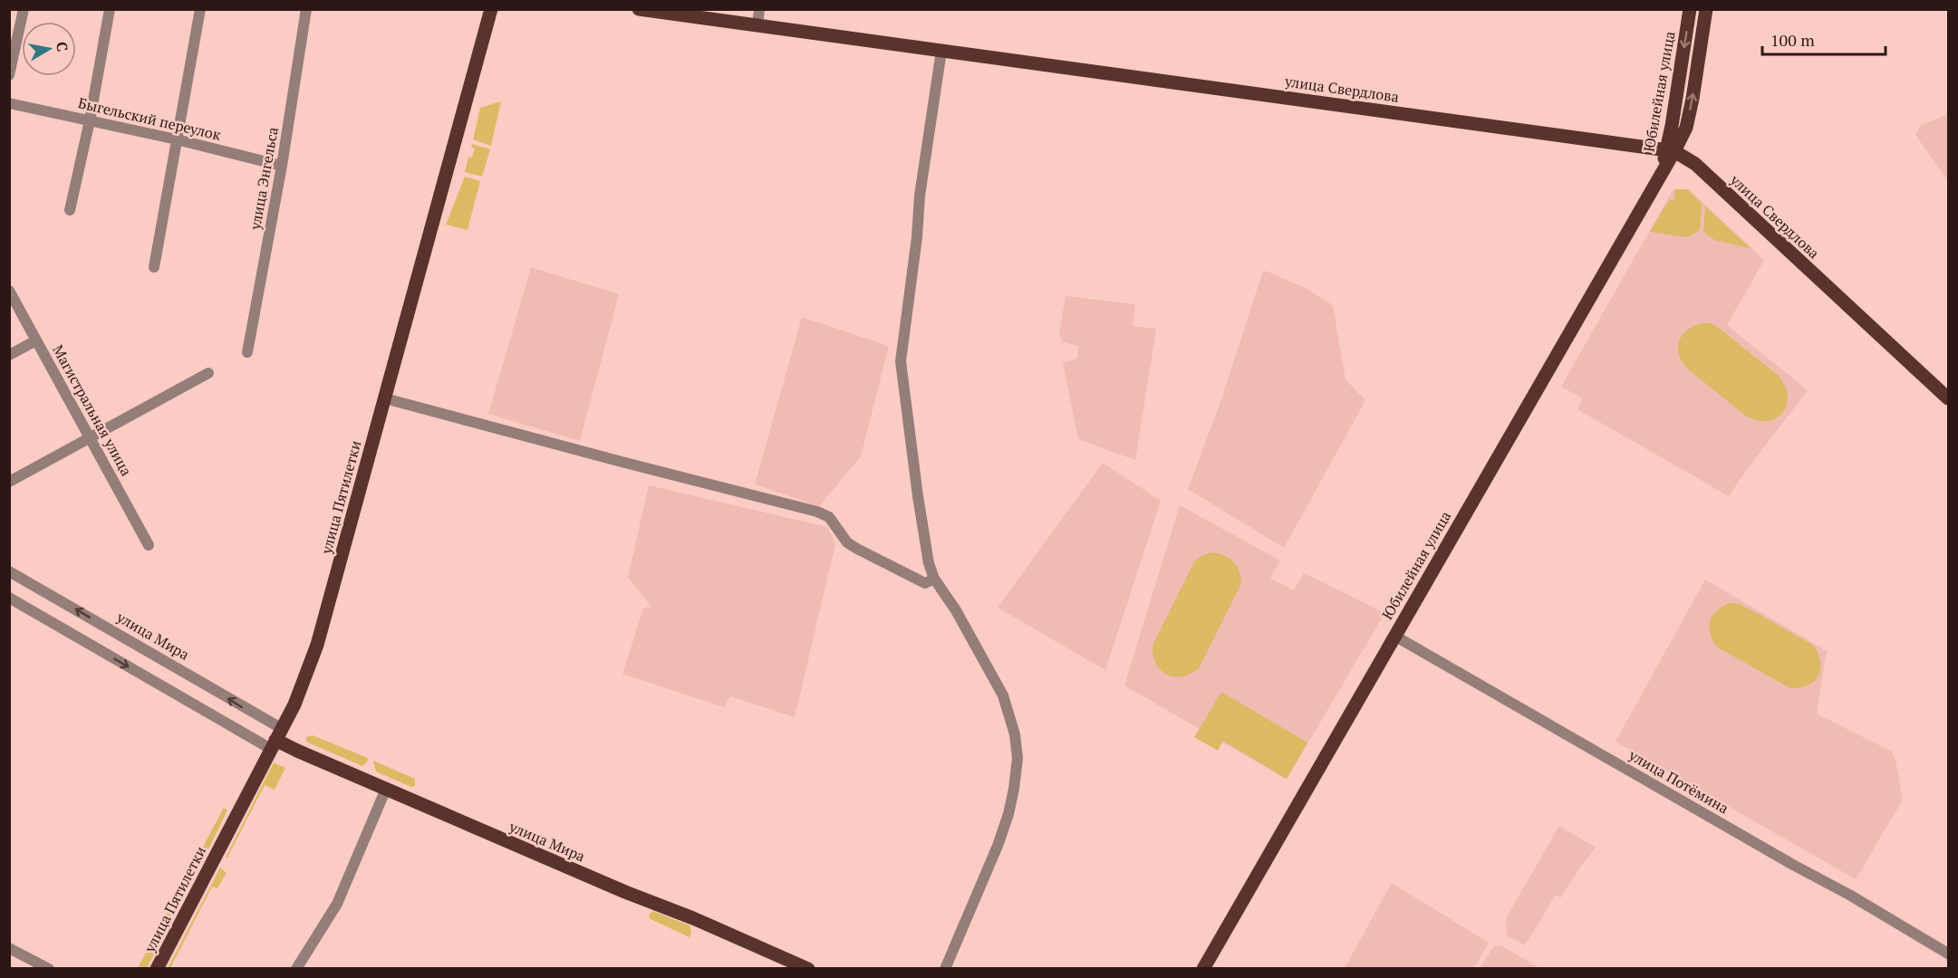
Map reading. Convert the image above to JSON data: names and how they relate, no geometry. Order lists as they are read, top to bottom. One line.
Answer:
{"streets":{"main road":["улица Свердлова","Юбилейная улица","улица Пятилетки","улица Мира"],"street":["Быгельский переулок","улица Энгельса","Магистральная улица","улица Потёмина"]},"crossings":[["улица Свердлова","Юбилейная улица"],["Юбилейная улица","улица Потёмина"],["Быгельский переулок","улица Энгельса"],["улица Пятилетки","улица Мира"]],"scale_bar":"100 m","north":"right"}
